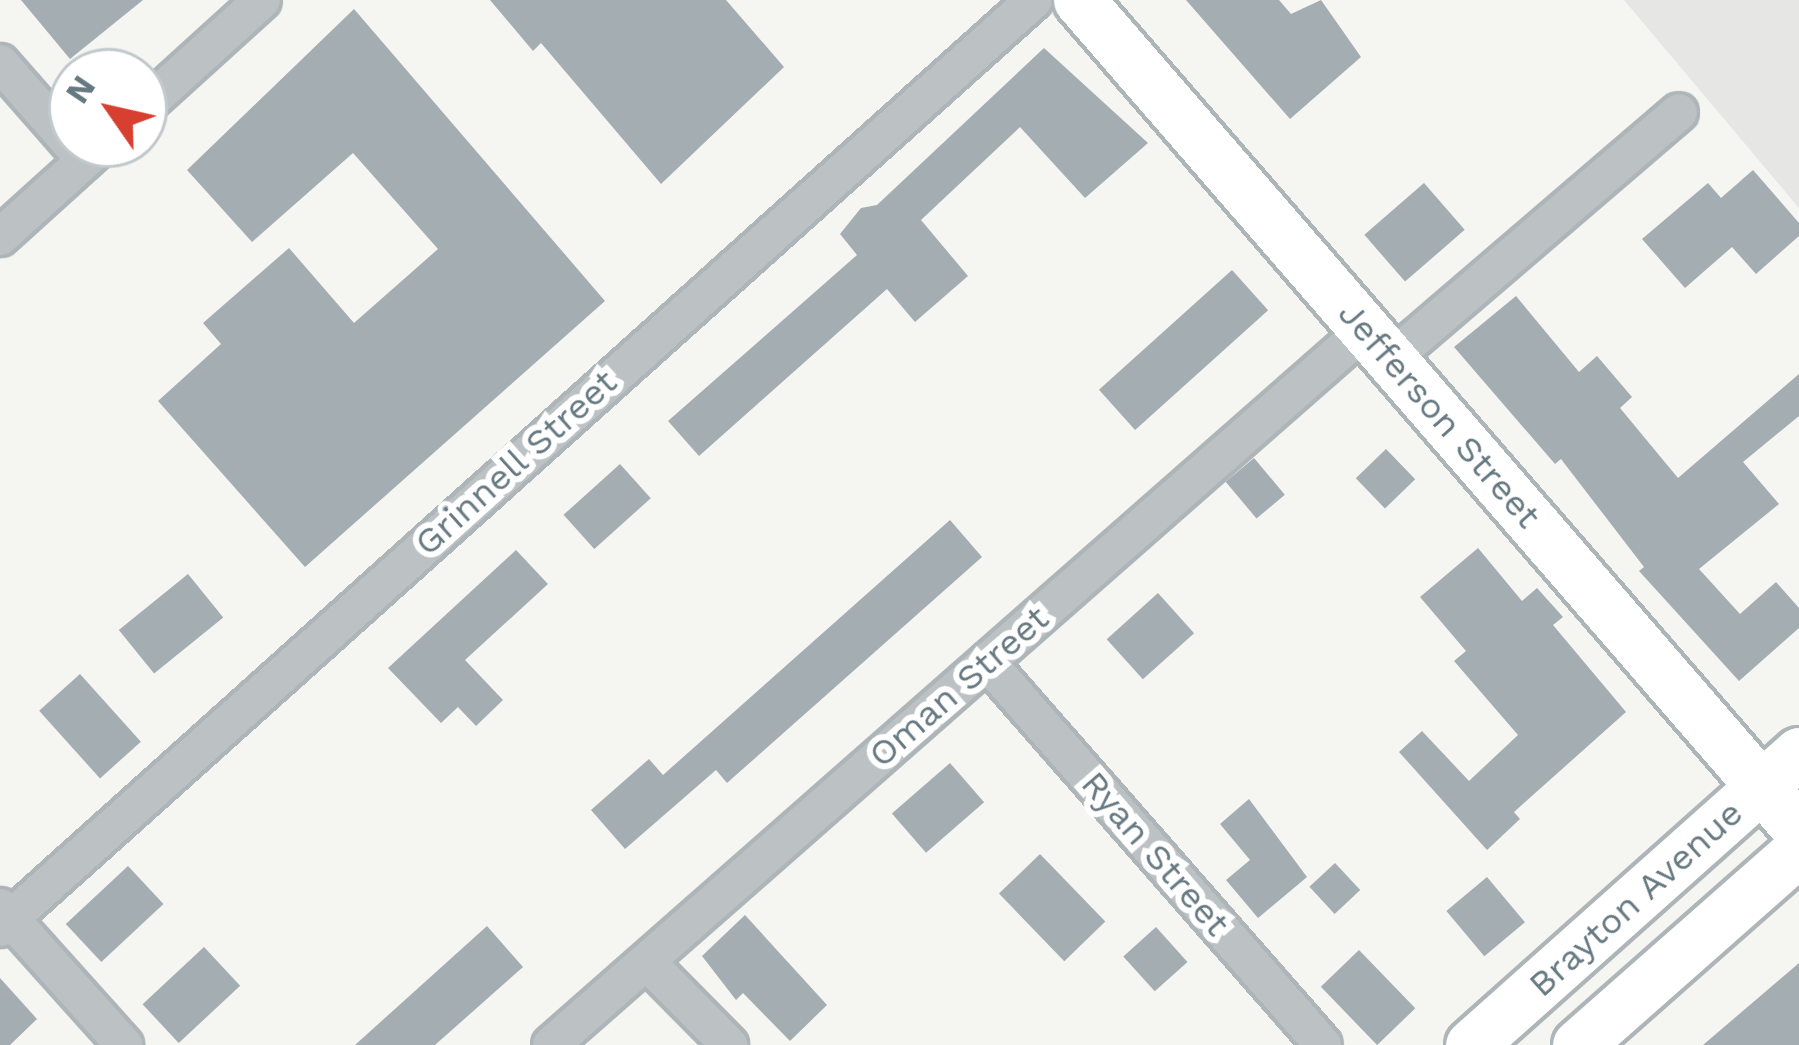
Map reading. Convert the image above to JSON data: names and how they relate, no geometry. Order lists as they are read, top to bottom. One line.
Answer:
{"streets":{"main road":["Jefferson Street","Brayton Avenue"],"street":["Grinnell Street","Oman Street","Ryan Street"]},"crossings":[["Jefferson Street","Oman Street"],["Jefferson Street","Brayton Avenue"],["Oman Street","Ryan Street"]],"north":"top left"}
